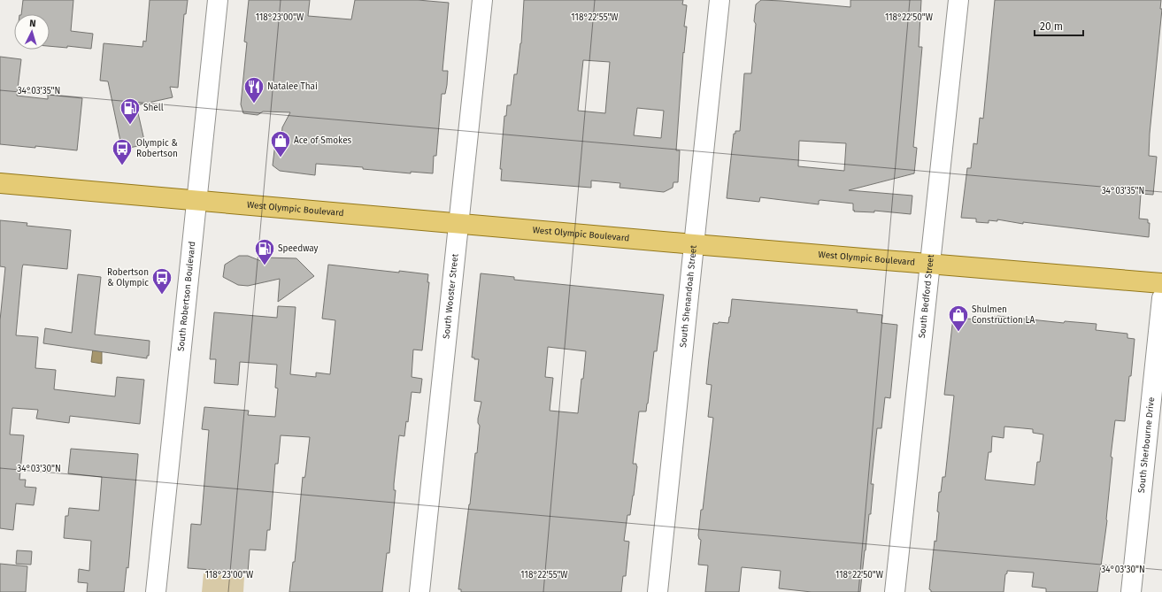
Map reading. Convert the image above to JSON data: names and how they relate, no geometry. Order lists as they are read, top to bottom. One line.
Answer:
{"streets":{"main road":["West Olympic Boulevard"],"street":["South Robertson Boulevard","South Bedford Street","South Wooster Street","South Shenandoah Street","South Sherbourne Drive"]},"crossings":[["West Olympic Boulevard","South Robertson Boulevard"],["West Olympic Boulevard","South Bedford Street"],["West Olympic Boulevard","South Wooster Street"],["West Olympic Boulevard","South Shenandoah Street"]],"places":{"restaurant":["Natalee Thai"],"fuel station":["Shell","Speedway"],"shop":["Ace of Smokes","Shulmen Construction LA"],"bus stop":["Olympic & Robertson","Robertson & Olympic"]},"scale_bar":"20 m","north":"top","coordinates":["118°23'00\"W","118°22'55\"W","118°22'50\"W","34°03'35\"N","34°03'30\"N"]}
